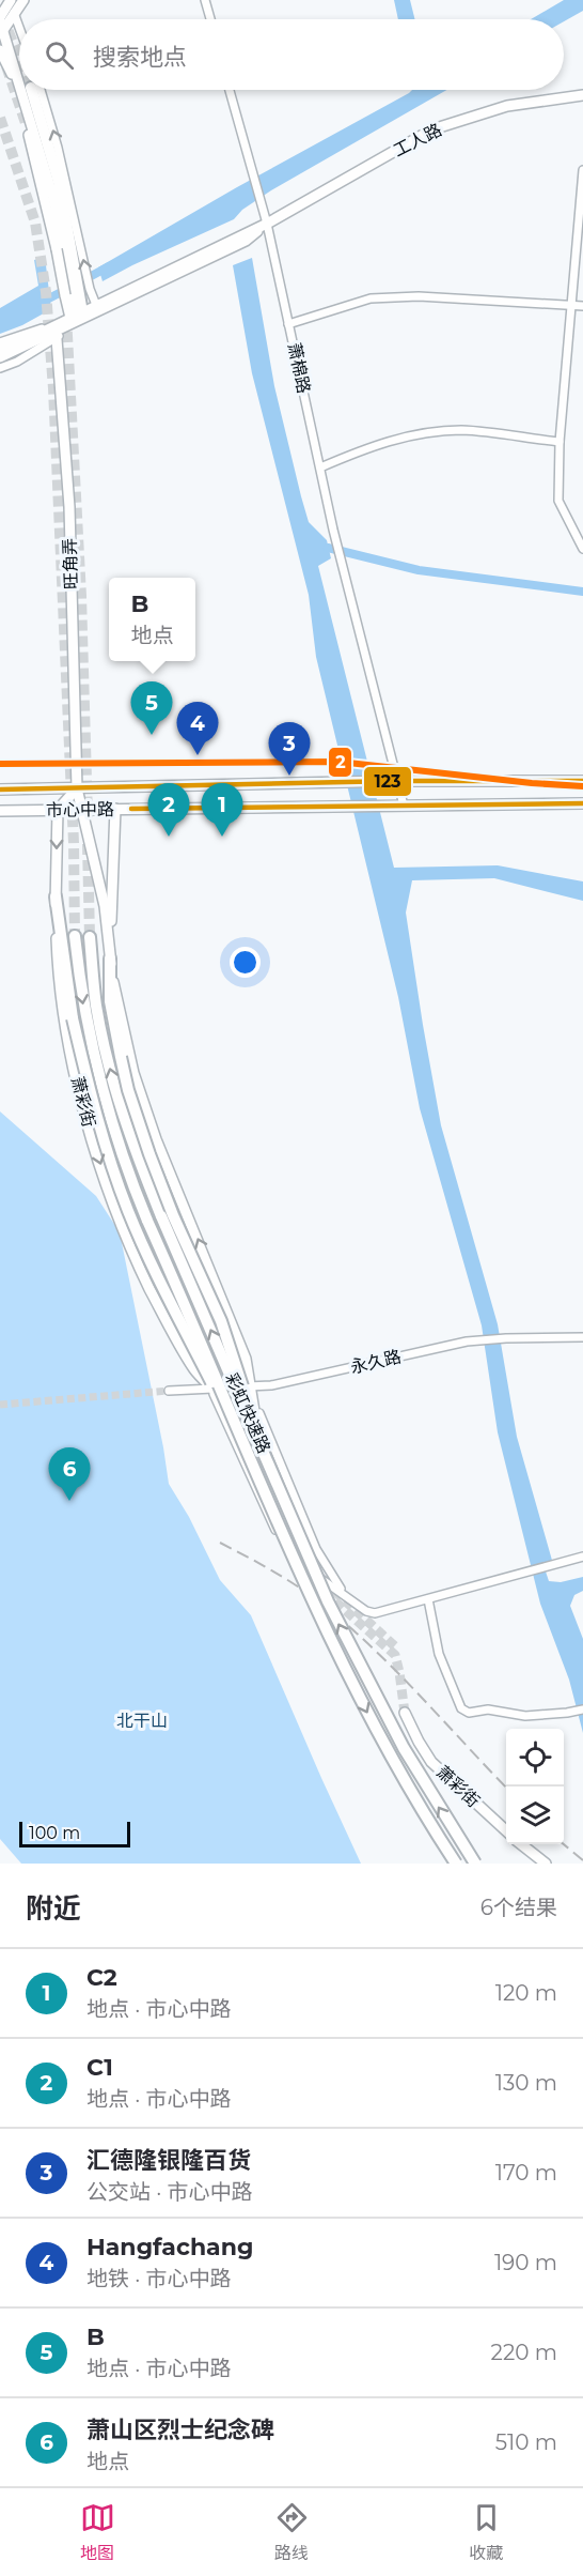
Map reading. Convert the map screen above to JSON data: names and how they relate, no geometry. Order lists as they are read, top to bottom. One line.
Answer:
{"streets":{"highway":["彩虹快速路"],"main road":["工人路","旺角弄","市心中路","萧彩街"],"street":["萧棉路","永久路"]},"crossings":[["工人路","萧棉路"],["萧棉路","市心中路"],["旺角弄","市心中路"],["市心中路","萧彩街"],["萧彩街","永久路"]],"parks":["北干山"],"lines":["transit line 2","transit line 123"],"scale_bar":"100 m","page":{"search":"搜索地点","popup":["B","地点"],"pins":["5","4","3","1","2","6"],"scale":"100 m","heading":["附近","6个结果"],"list":[{"mark":"1","name":"C2","note":"地点 · 市心中路","value":"120 m"},{"mark":"2","name":"C1","note":"地点 · 市心中路","value":"130 m"},{"mark":"3","name":"汇德隆银隆百货","note":"公交站 · 市心中路","value":"170 m"},{"mark":"4","name":"Hangfachang","note":"地铁 · 市心中路","value":"190 m"},{"mark":"5","name":"B","note":"地点 · 市心中路","value":"220 m"},{"mark":"6","name":"萧山区烈士纪念碑","note":"地点","value":"510 m"}],"nav":["地图","路线","收藏"]}}
